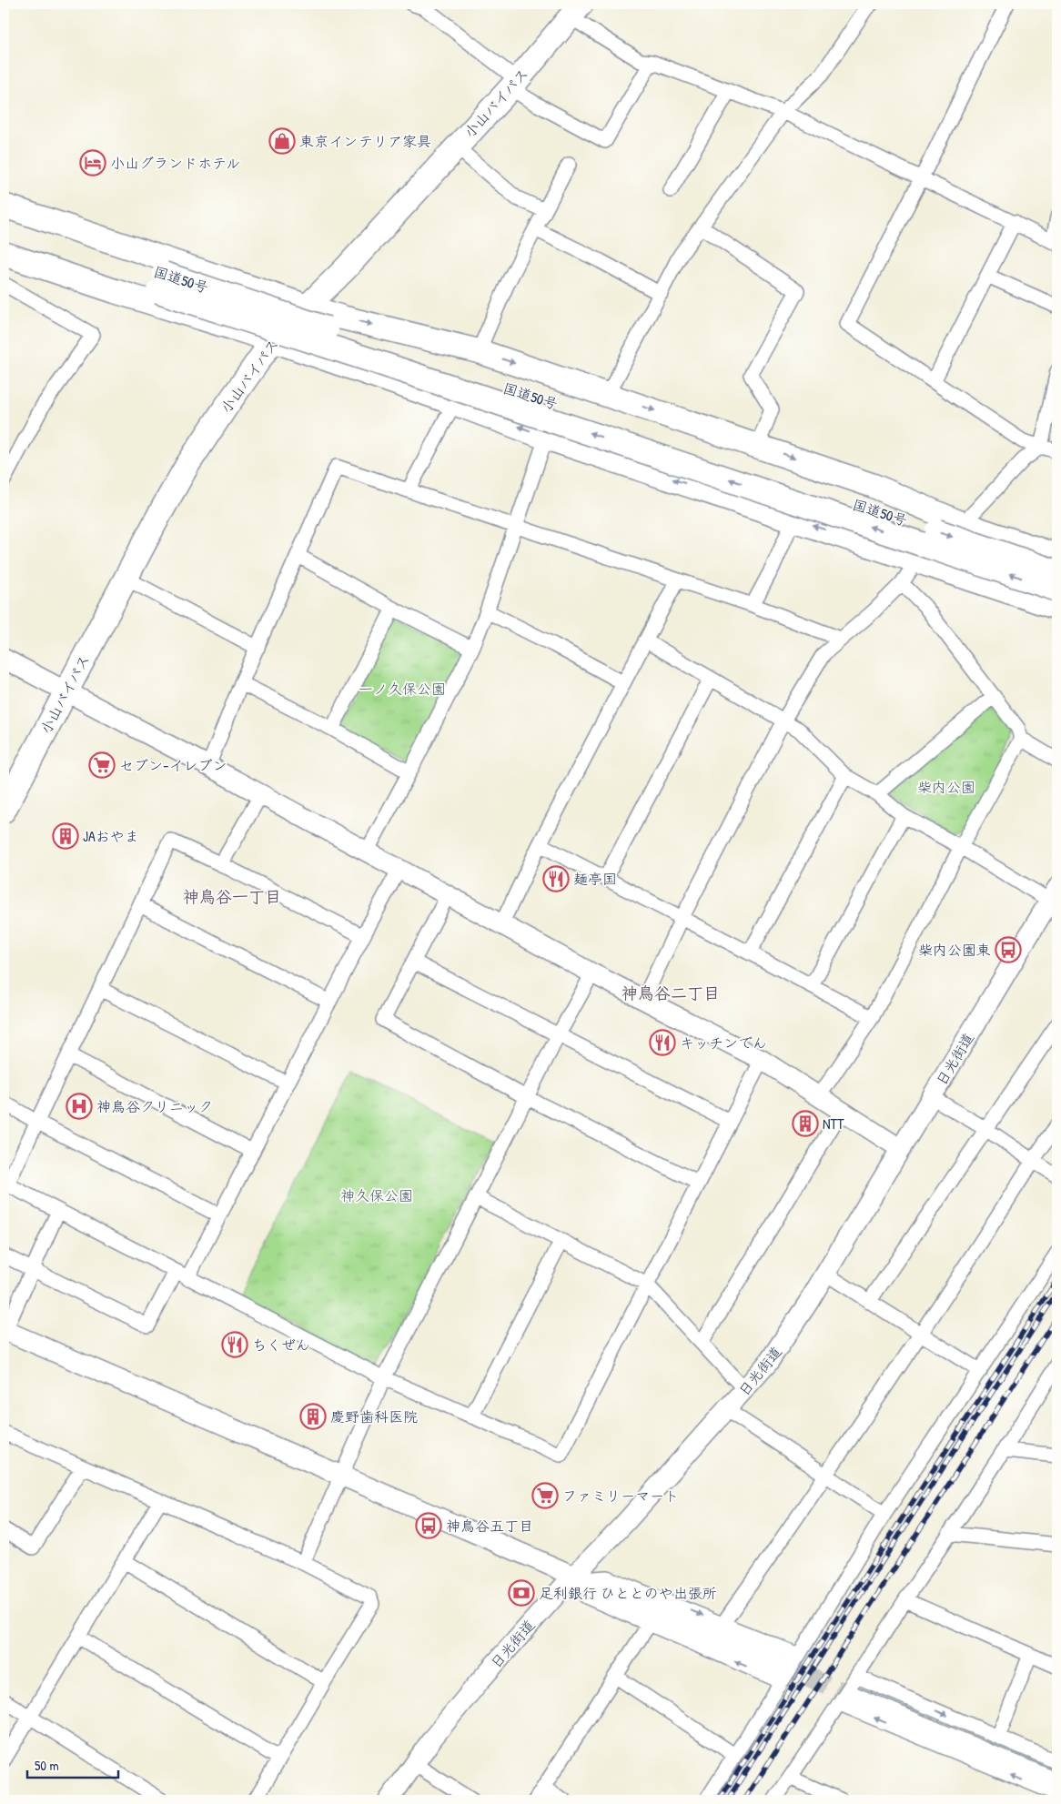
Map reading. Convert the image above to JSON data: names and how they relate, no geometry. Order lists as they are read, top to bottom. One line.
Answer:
{"streets":{"highway":["小山バイパス","国道50号"],"street":["日光街道"]},"districts":["神鳥谷一丁目","神鳥谷二丁目"],"parks":["一ノ久保公園","柴内公園","神久保公園"],"places":{"shop":["東京インテリア家具"],"hotel":["小山グランドホテル"],"supermarket":["セブン-イレブン","ファミリーマート"],"building":["JAおやま","NTT","慶野歯科医院"],"restaurant":["麺亭国","キッチンでん","ちくぜん"],"bus stop":["柴内公園東","神鳥谷五丁目"],"hospital":["神鳥谷クリニック"],"bank":["足利銀行 ひととのや出張所"]},"scale_bar":"50 m"}
